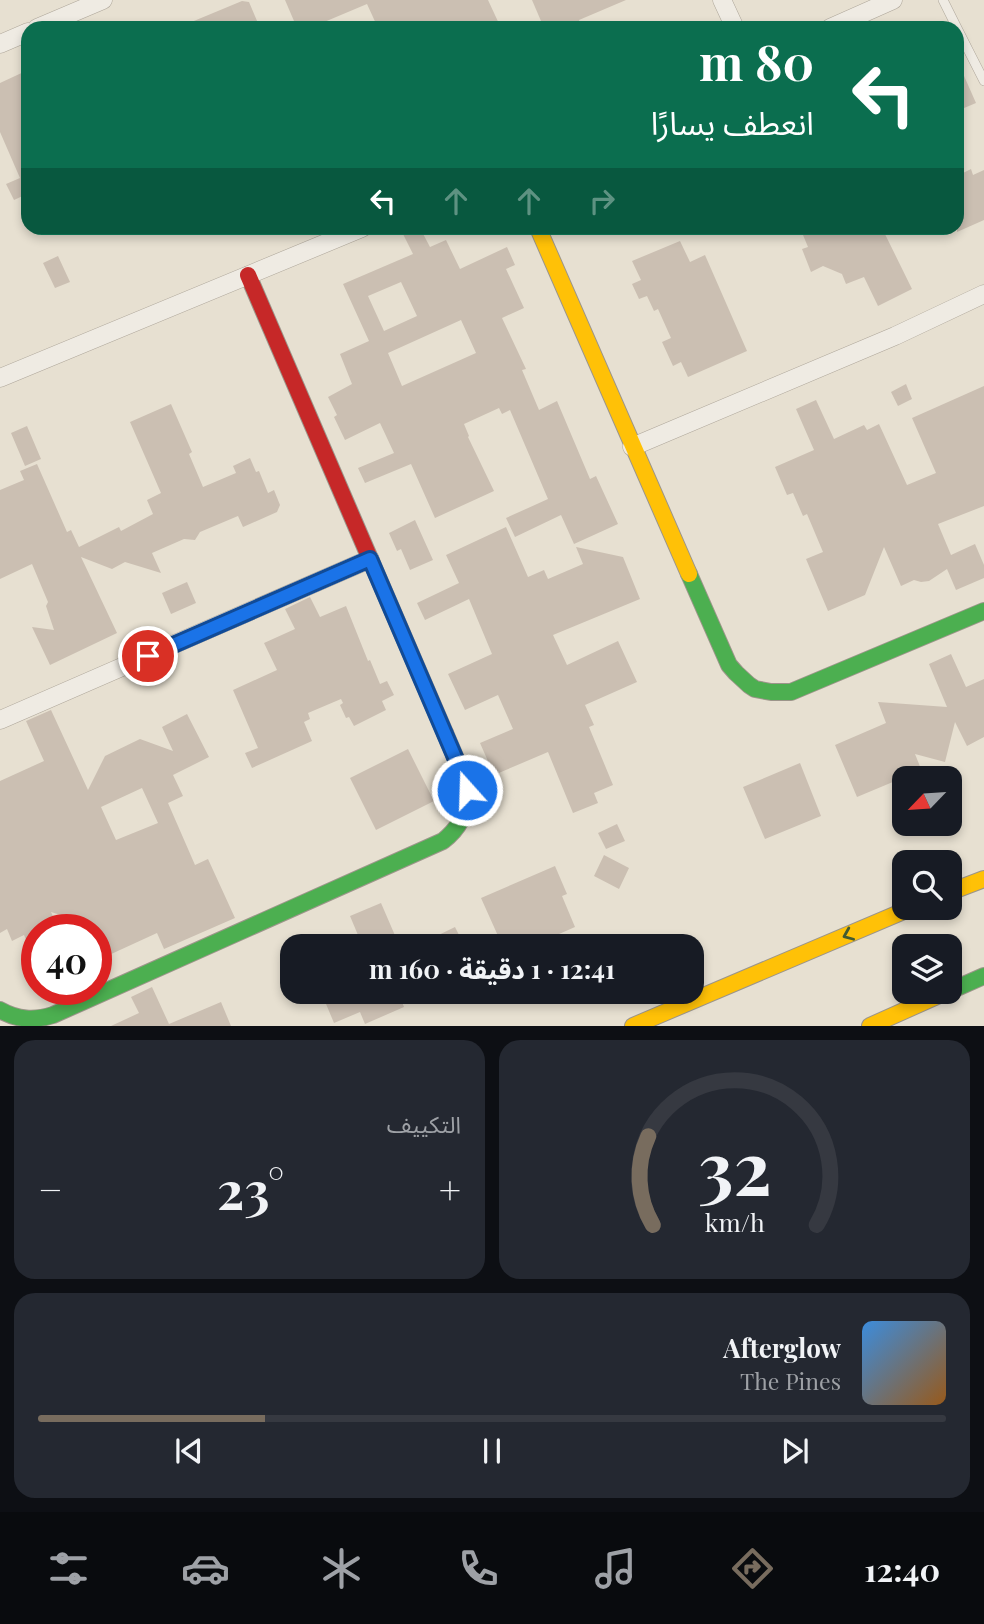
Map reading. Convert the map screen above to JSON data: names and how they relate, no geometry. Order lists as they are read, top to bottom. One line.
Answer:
{"north":"bottom left","page":{"turn":["80 m","انعطف يسارًا"],"limit":"40","trip":"12:41 · 1 دقيقة · 160 m","tile":"التكييف","heat":["−","23°","+"],"song":["Afterglow","The Pines"],"tabs":"12:40","gauge":["32","km/h"]}}
